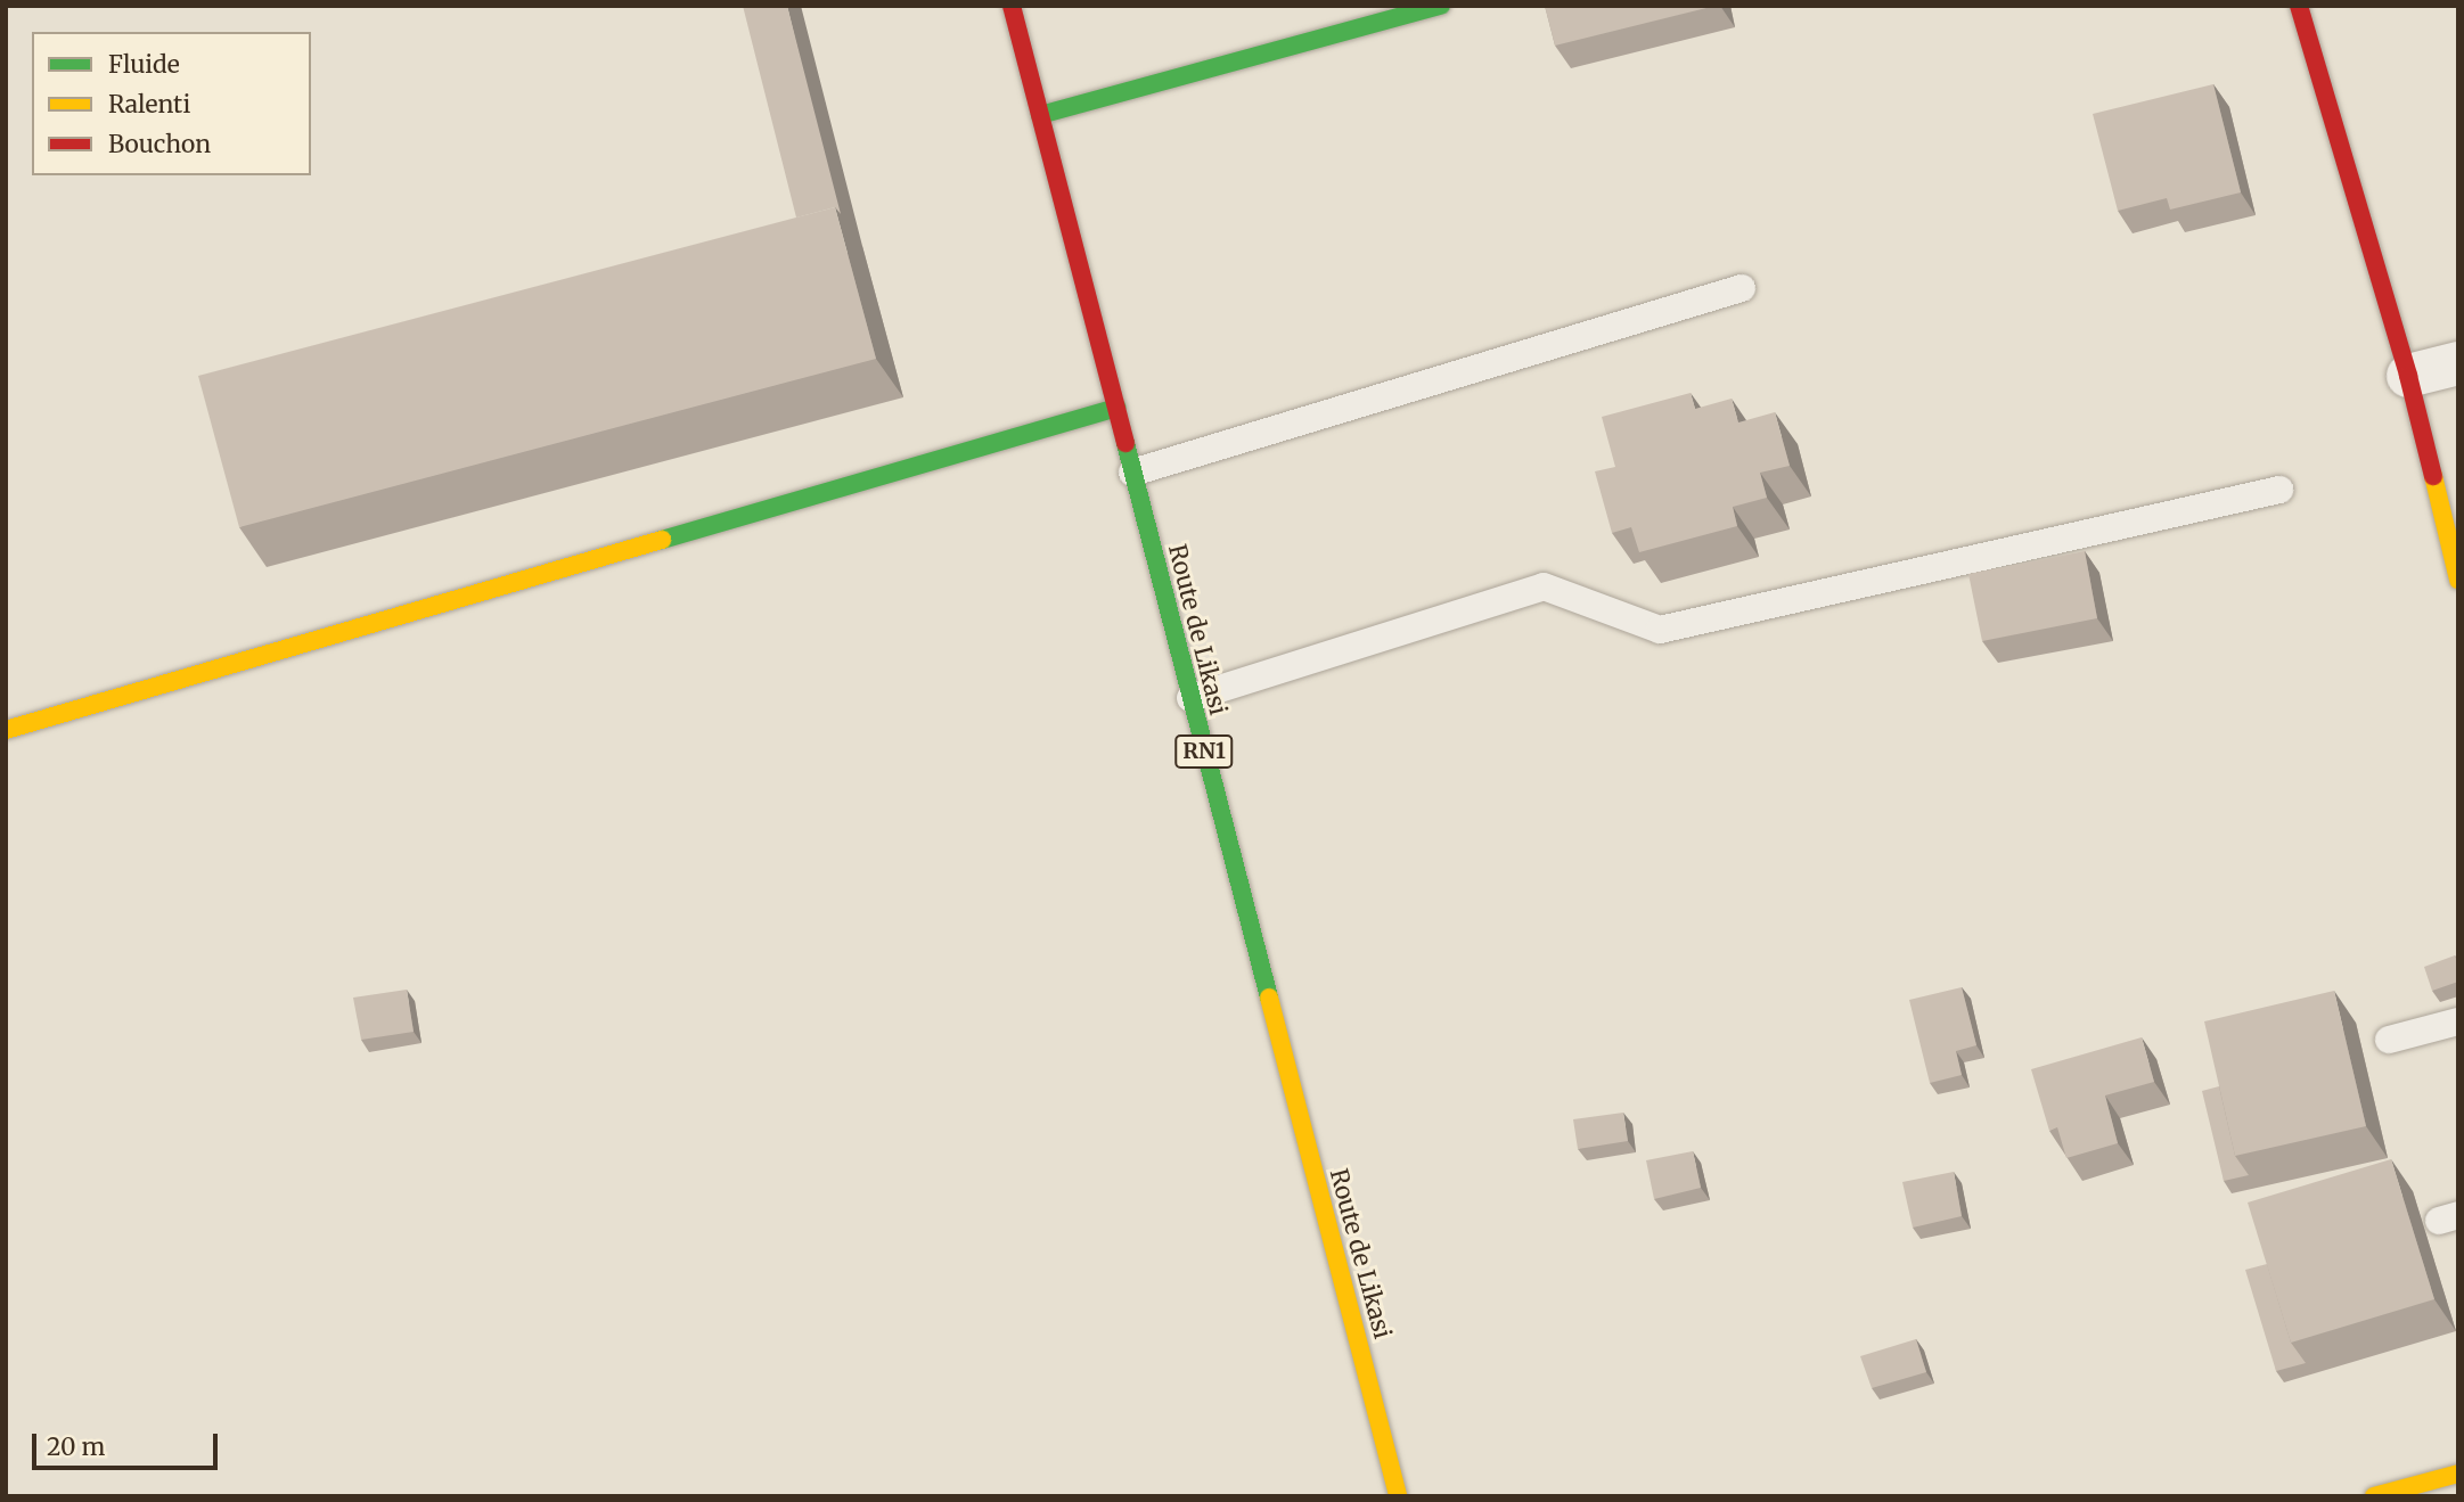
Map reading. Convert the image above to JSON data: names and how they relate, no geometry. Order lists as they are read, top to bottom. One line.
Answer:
{"streets":{"main road":["Route de Likasi","RN1"]},"legend":["Fluide","Ralenti","Bouchon"],"scale_bar":"20 m"}
